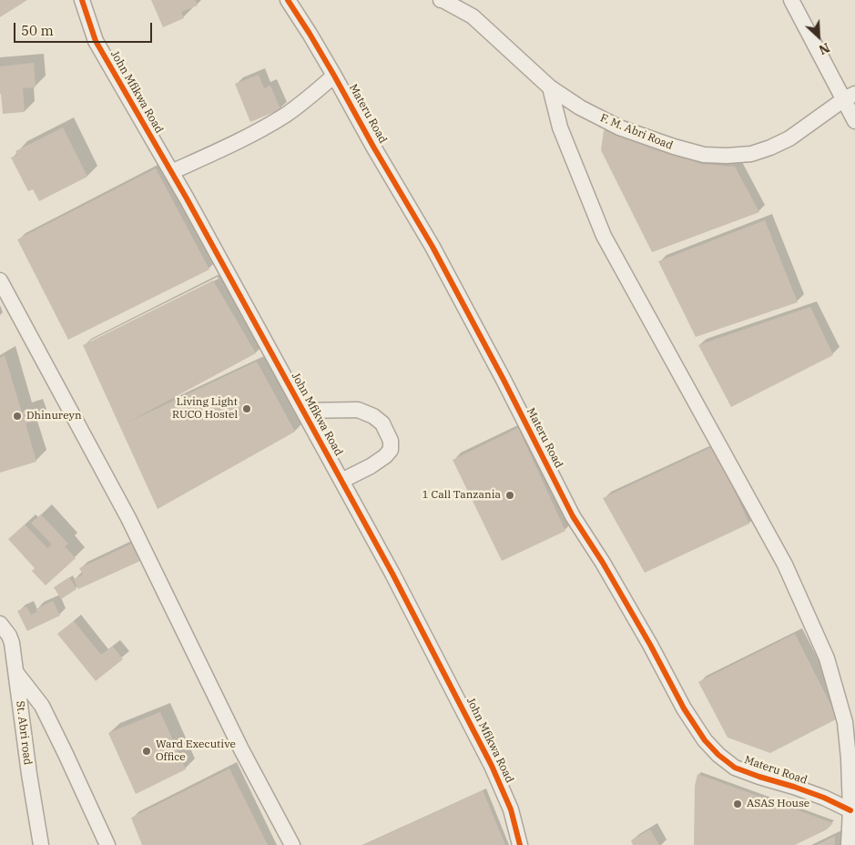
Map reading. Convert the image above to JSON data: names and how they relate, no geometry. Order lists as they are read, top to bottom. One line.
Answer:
{"streets":{"street":["John Mfikwa Road","Materu Road","F. M. Abri Road","St. Abri road"]},"places":["Living Light RUCO Hostel","Dhinureyn","1 Call Tanzania","Ward Executive Office","ASAS House"],"scale_bar":"50 m","north":"bottom right"}
